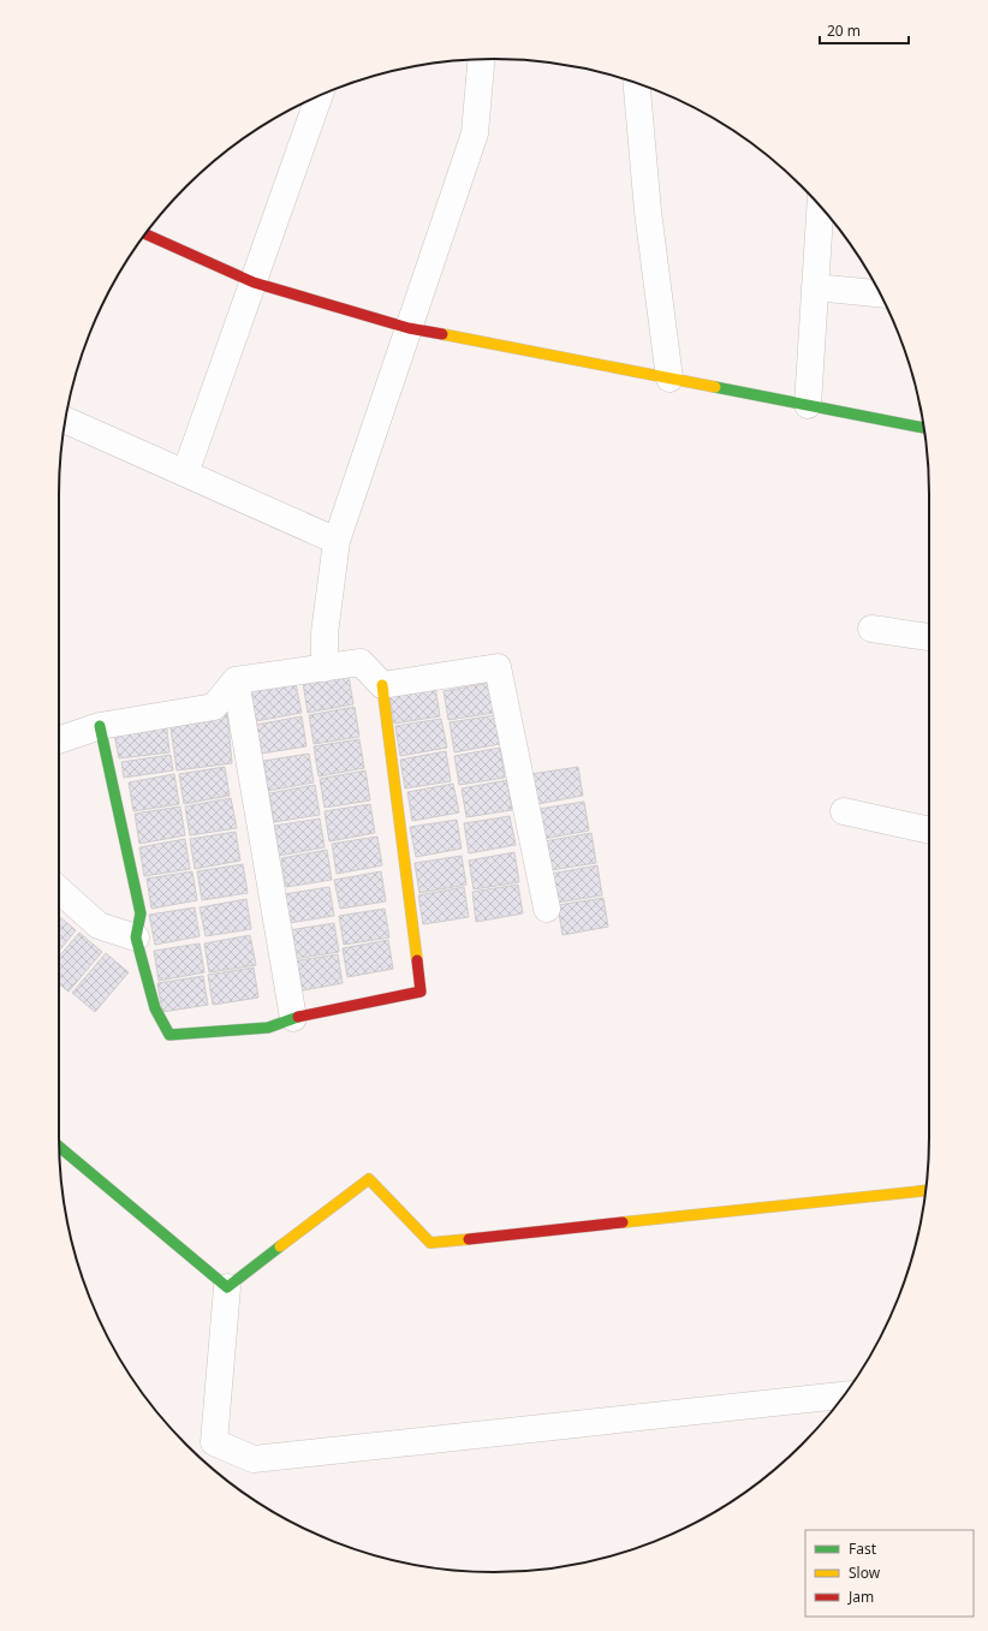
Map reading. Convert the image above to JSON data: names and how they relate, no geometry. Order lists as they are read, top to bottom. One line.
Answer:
{"legend":["Fast","Slow","Jam"],"scale_bar":"20 m"}
